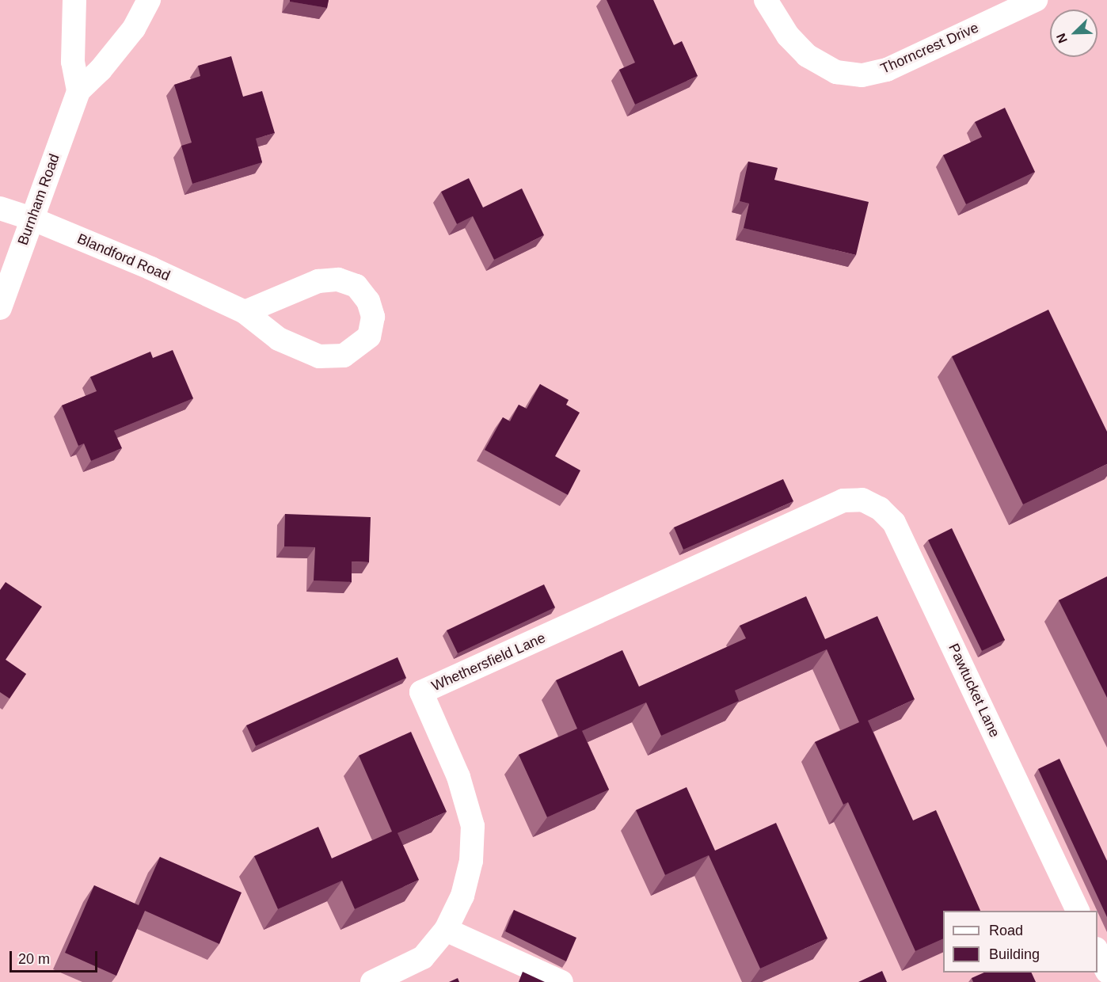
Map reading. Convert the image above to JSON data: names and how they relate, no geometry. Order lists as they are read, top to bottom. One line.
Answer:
{"streets":{"street":["Thorncrest Drive","Burnham Road","Blandford Road","Whethersfield Lane","Pawtucket Lane"]},"crossings":[["Burnham Road","Blandford Road"],["Whethersfield Lane","Pawtucket Lane"]],"legend":["Road","Building"],"scale_bar":"20 m","north":"bottom left"}
